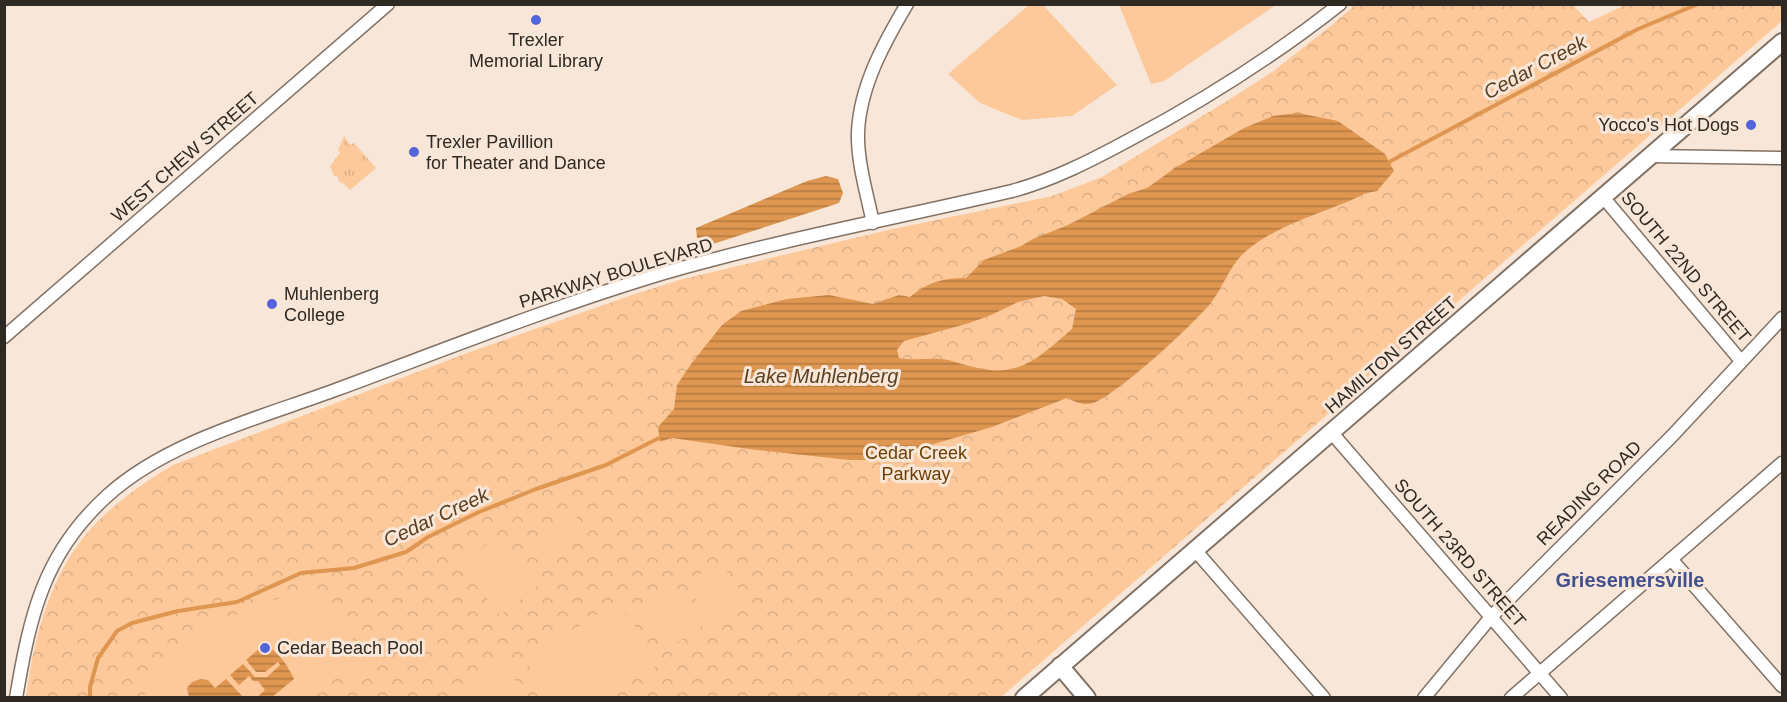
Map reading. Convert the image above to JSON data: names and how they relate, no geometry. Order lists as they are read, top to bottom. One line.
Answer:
{"streets":{"main road":["HAMILTON STREET"],"street":["WEST CHEW STREET","SOUTH 22ND STREET","PARKWAY BOULEVARD","READING ROAD","SOUTH 23RD STREET"]},"crossings":[["SOUTH 22ND STREET","HAMILTON STREET"],["SOUTH 22ND STREET","READING ROAD"],["HAMILTON STREET","SOUTH 23RD STREET"],["READING ROAD","SOUTH 23RD STREET"]],"districts":["Griesemersville"],"water":["Cedar Creek","Lake Muhlenberg"],"parks":["Cedar Creek Parkway"],"places":["Trexler Memorial Library","Yocco's Hot Dogs","Trexler Pavillion for Theater and Dance","Muhlenberg College","Cedar Beach Pool"]}
